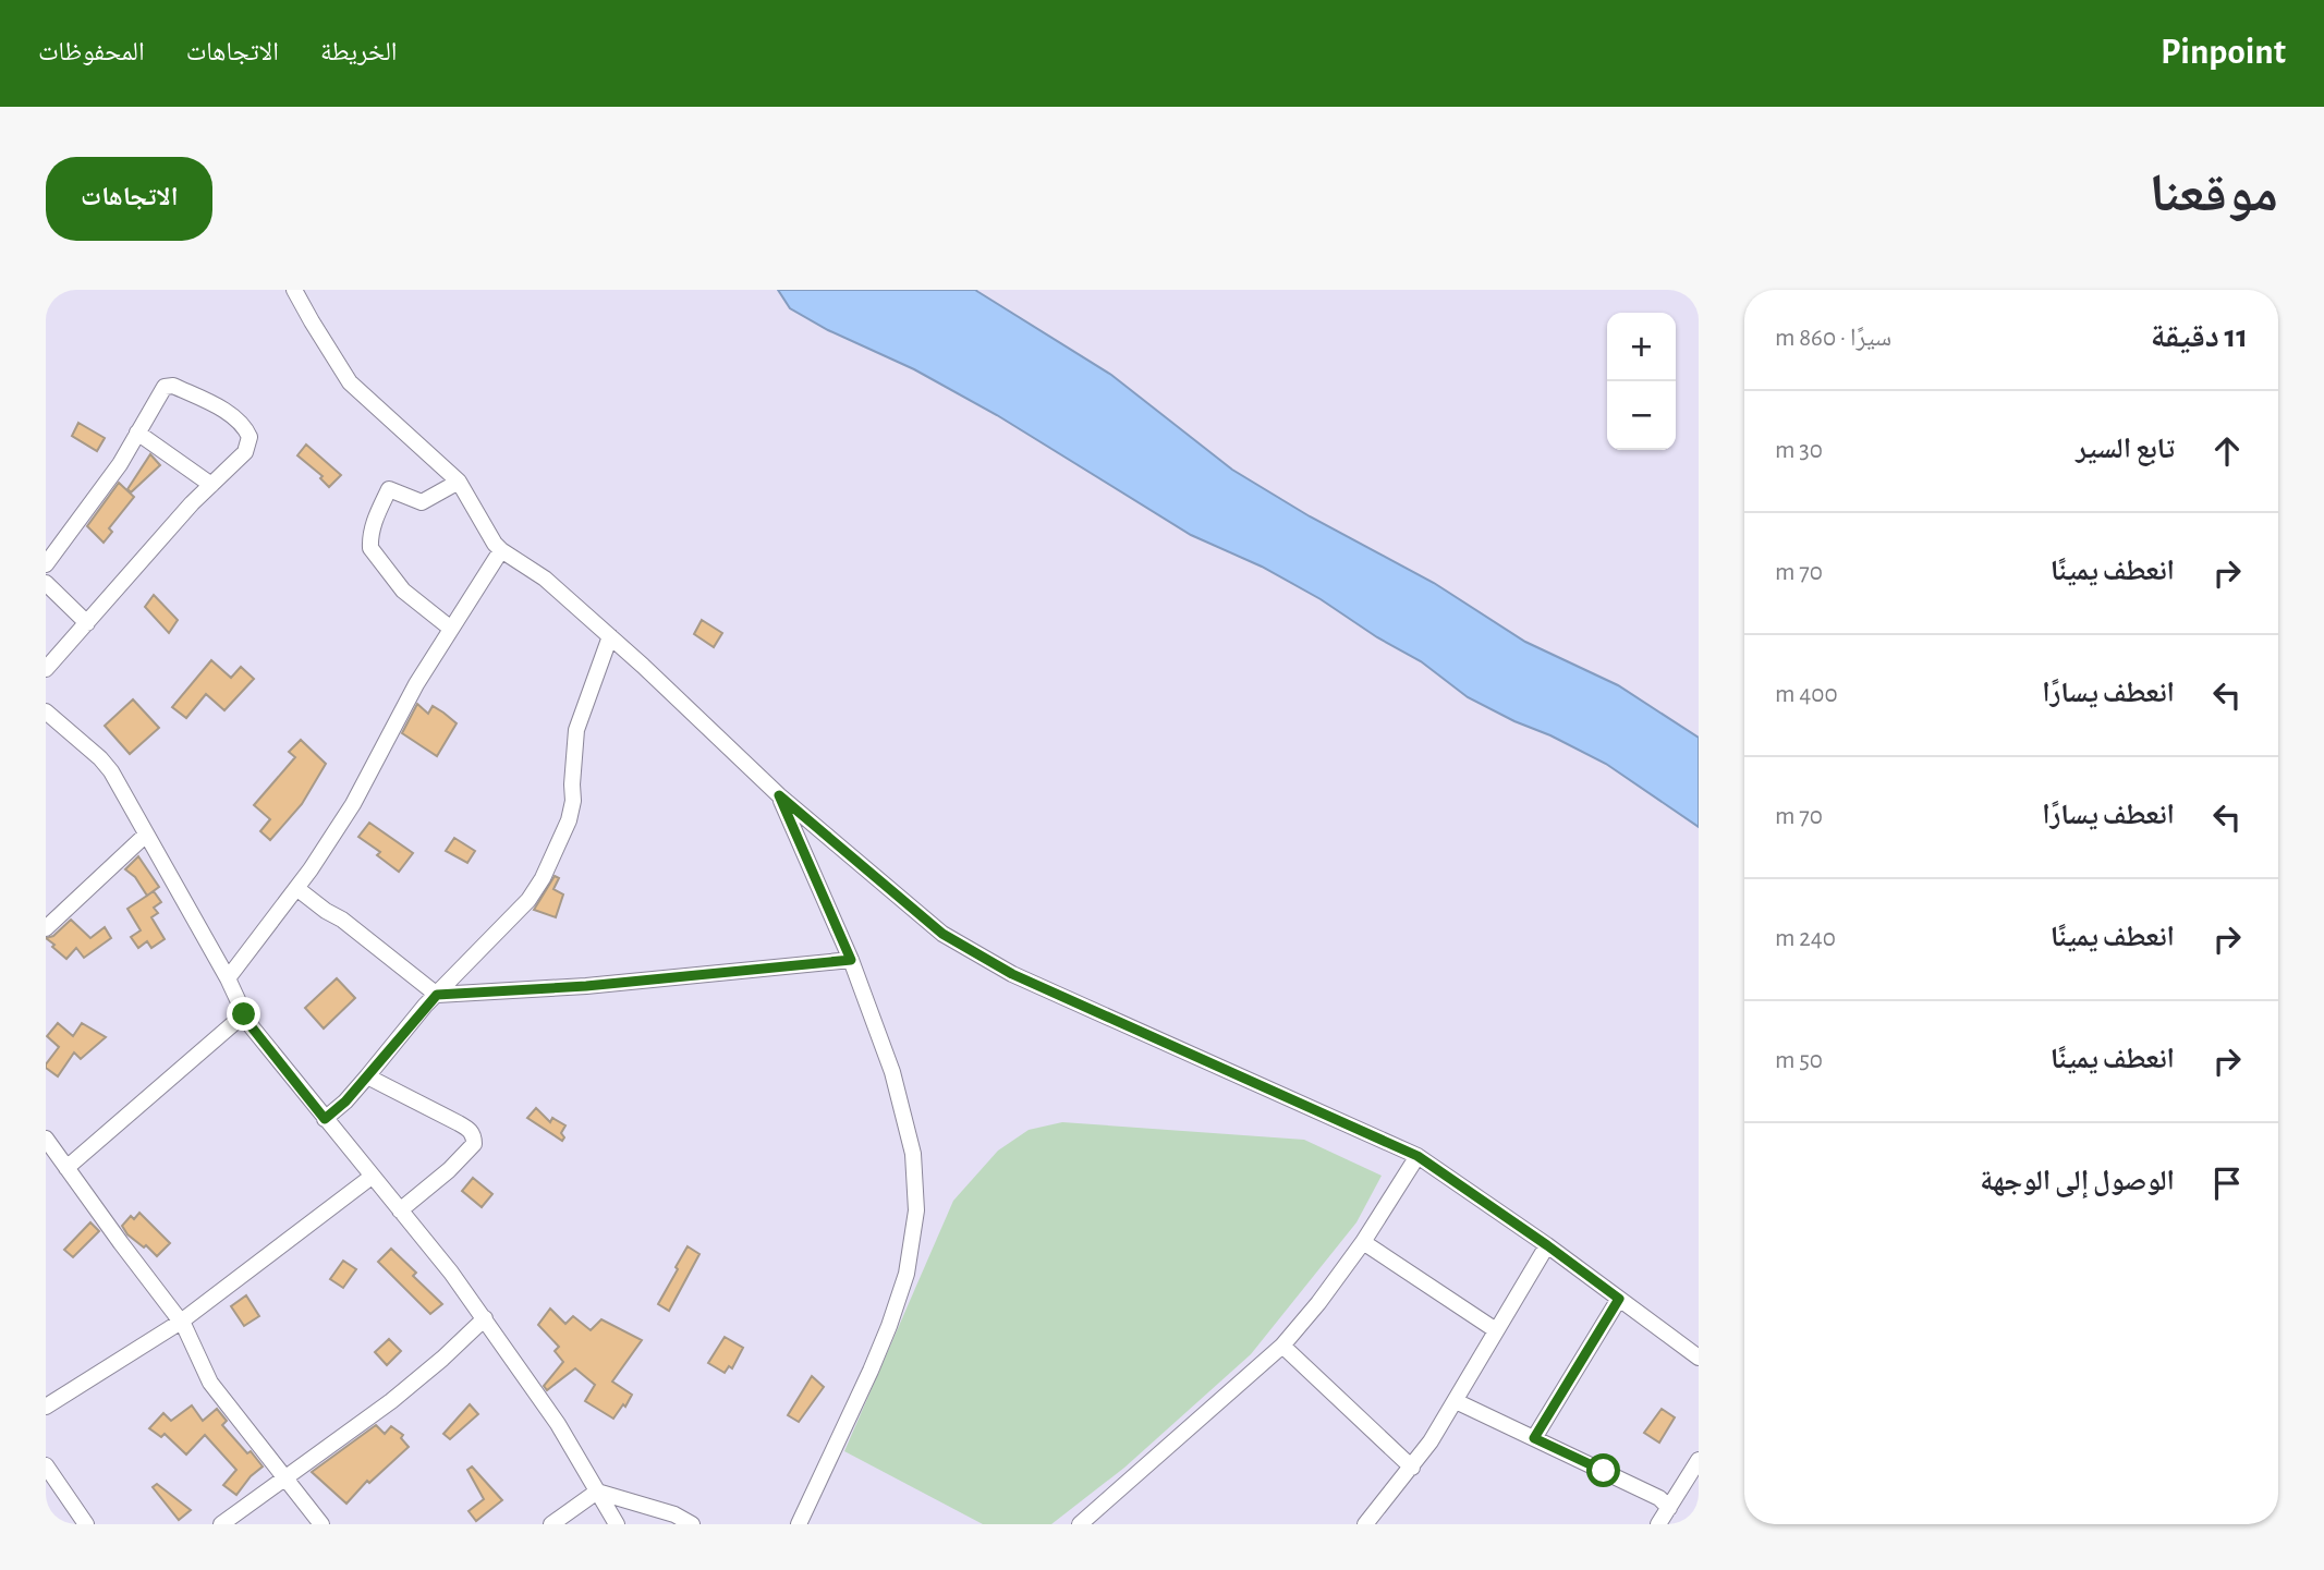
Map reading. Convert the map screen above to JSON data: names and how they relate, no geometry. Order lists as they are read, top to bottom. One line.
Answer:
{"page":{"header":"Pinpoint","nav":["الخريطة","الاتجاهات","المحفوظات"],"title":"موقعنا","buttons":"الاتجاهات","heading":["11 دقيقة","سيرًا · 860 m"],"map_buttons":["+","−"],"list":[["تابع السير","30 m"],["انعطف يمينًا","70 m"],["انعطف يسارًا","400 m"],["انعطف يسارًا","70 m"],["انعطف يمينًا","240 m"],["انعطف يمينًا","50 m"],"الوصول إلى الوجهة"]}}
